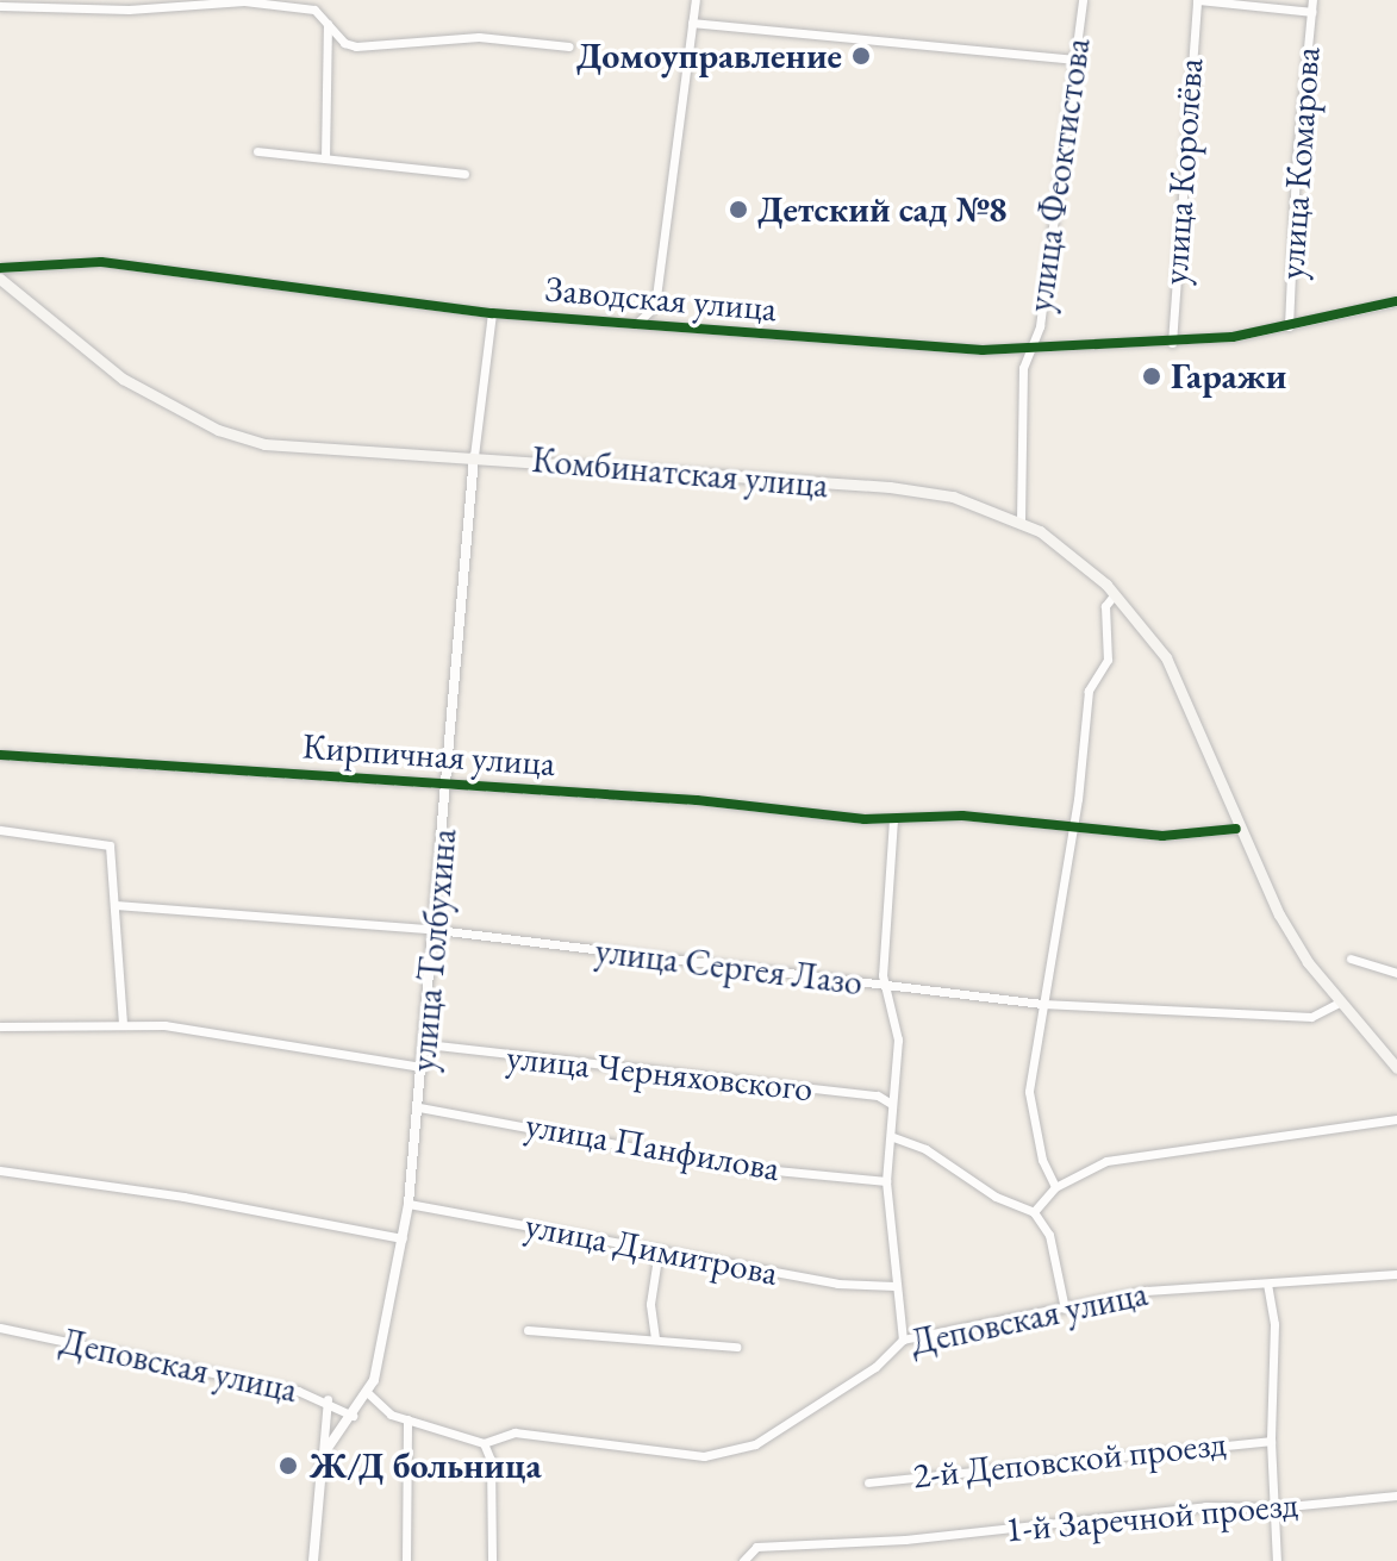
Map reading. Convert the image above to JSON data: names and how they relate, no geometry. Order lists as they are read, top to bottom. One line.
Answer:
{"streets":{"main road":["Комбинатская улица"],"street":["улица Комарова","улица Королёва","улица Феоктистова","Заводская улица","Кирпичная улица","улица Толбухина","улица Сергея Лазо","улица Черняховского","улица Панфилова","улица Димитрова","Деповская улица","2-й Деповской проезд","1-й Заречной проезд"]},"crossings":[["улица Комарова","Заводская улица"],["улица Королёва","Заводская улица"],["улица Феоктистова","Заводская улица"],["улица Феоктистова","Комбинатская улица"],["Заводская улица","улица Толбухина"],["Комбинатская улица","улица Толбухина"],["Комбинатская улица","улица Сергея Лазо"],["Кирпичная улица","улица Толбухина"],["улица Толбухина","улица Сергея Лазо"],["улица Толбухина","улица Черняховского"],["улица Толбухина","улица Панфилова"],["улица Толбухина","улица Димитрова"],["улица Толбухина","Деповская улица"]],"places":["Домоуправление","Детский сад №8","Гаражи","Ж/Д больница"]}
